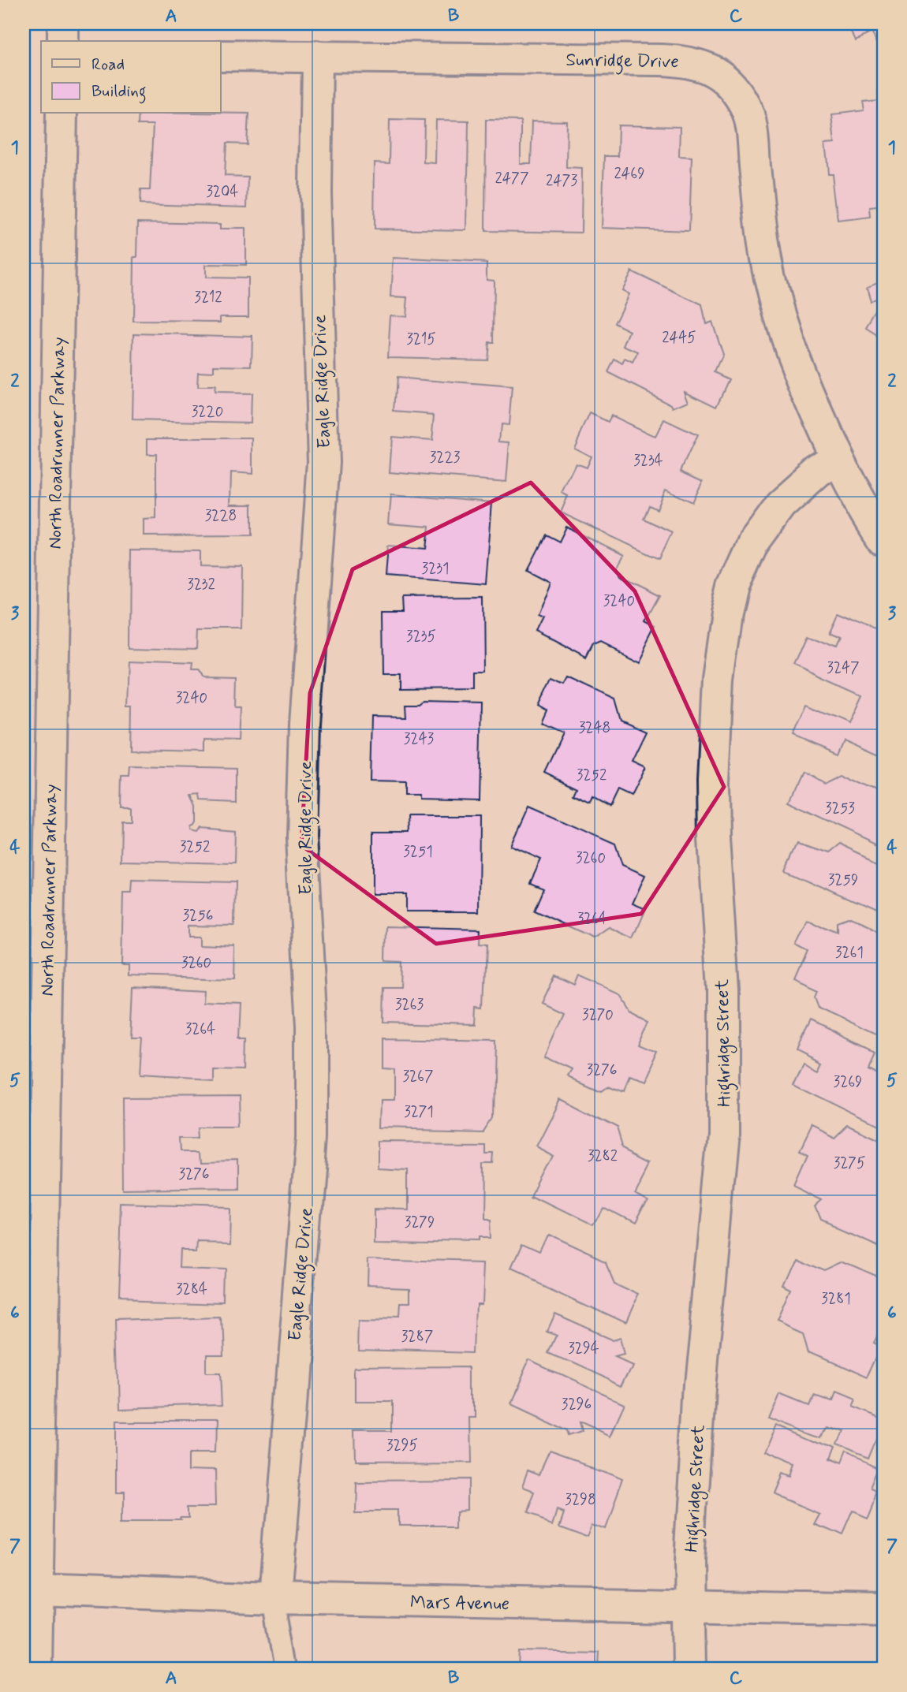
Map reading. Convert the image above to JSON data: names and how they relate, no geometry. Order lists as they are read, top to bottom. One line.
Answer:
{"streets":{"street":["Sunridge Drive","Eagle Ridge Drive","North Roadrunner Parkway","Highridge Street","Mars Avenue"]},"crossings":[["Sunridge Drive","Eagle Ridge Drive"],["Sunridge Drive","Highridge Street"],["Eagle Ridge Drive","Mars Avenue"],["North Roadrunner Parkway","Mars Avenue"],["Highridge Street","Mars Avenue"]],"house_numbers":["2469","2477","2473","3204","3212","2445","3215","3220","3223","3234","3228","3231","3232","3240","3235","3247","3240","3248","3243","3252","3253","3252","3251","3260","3259","3256","3264","3261","3260","3263","3270","3264","3276","3267","3269","3271","3282","3275","3276","3279","3284","3281","3287","3294","3296","3295","3298"],"legend":["Road","Building"],"grid":{"columns":["A","B","C"],"rows":["1","2","3","4","5","6","7"]}}
